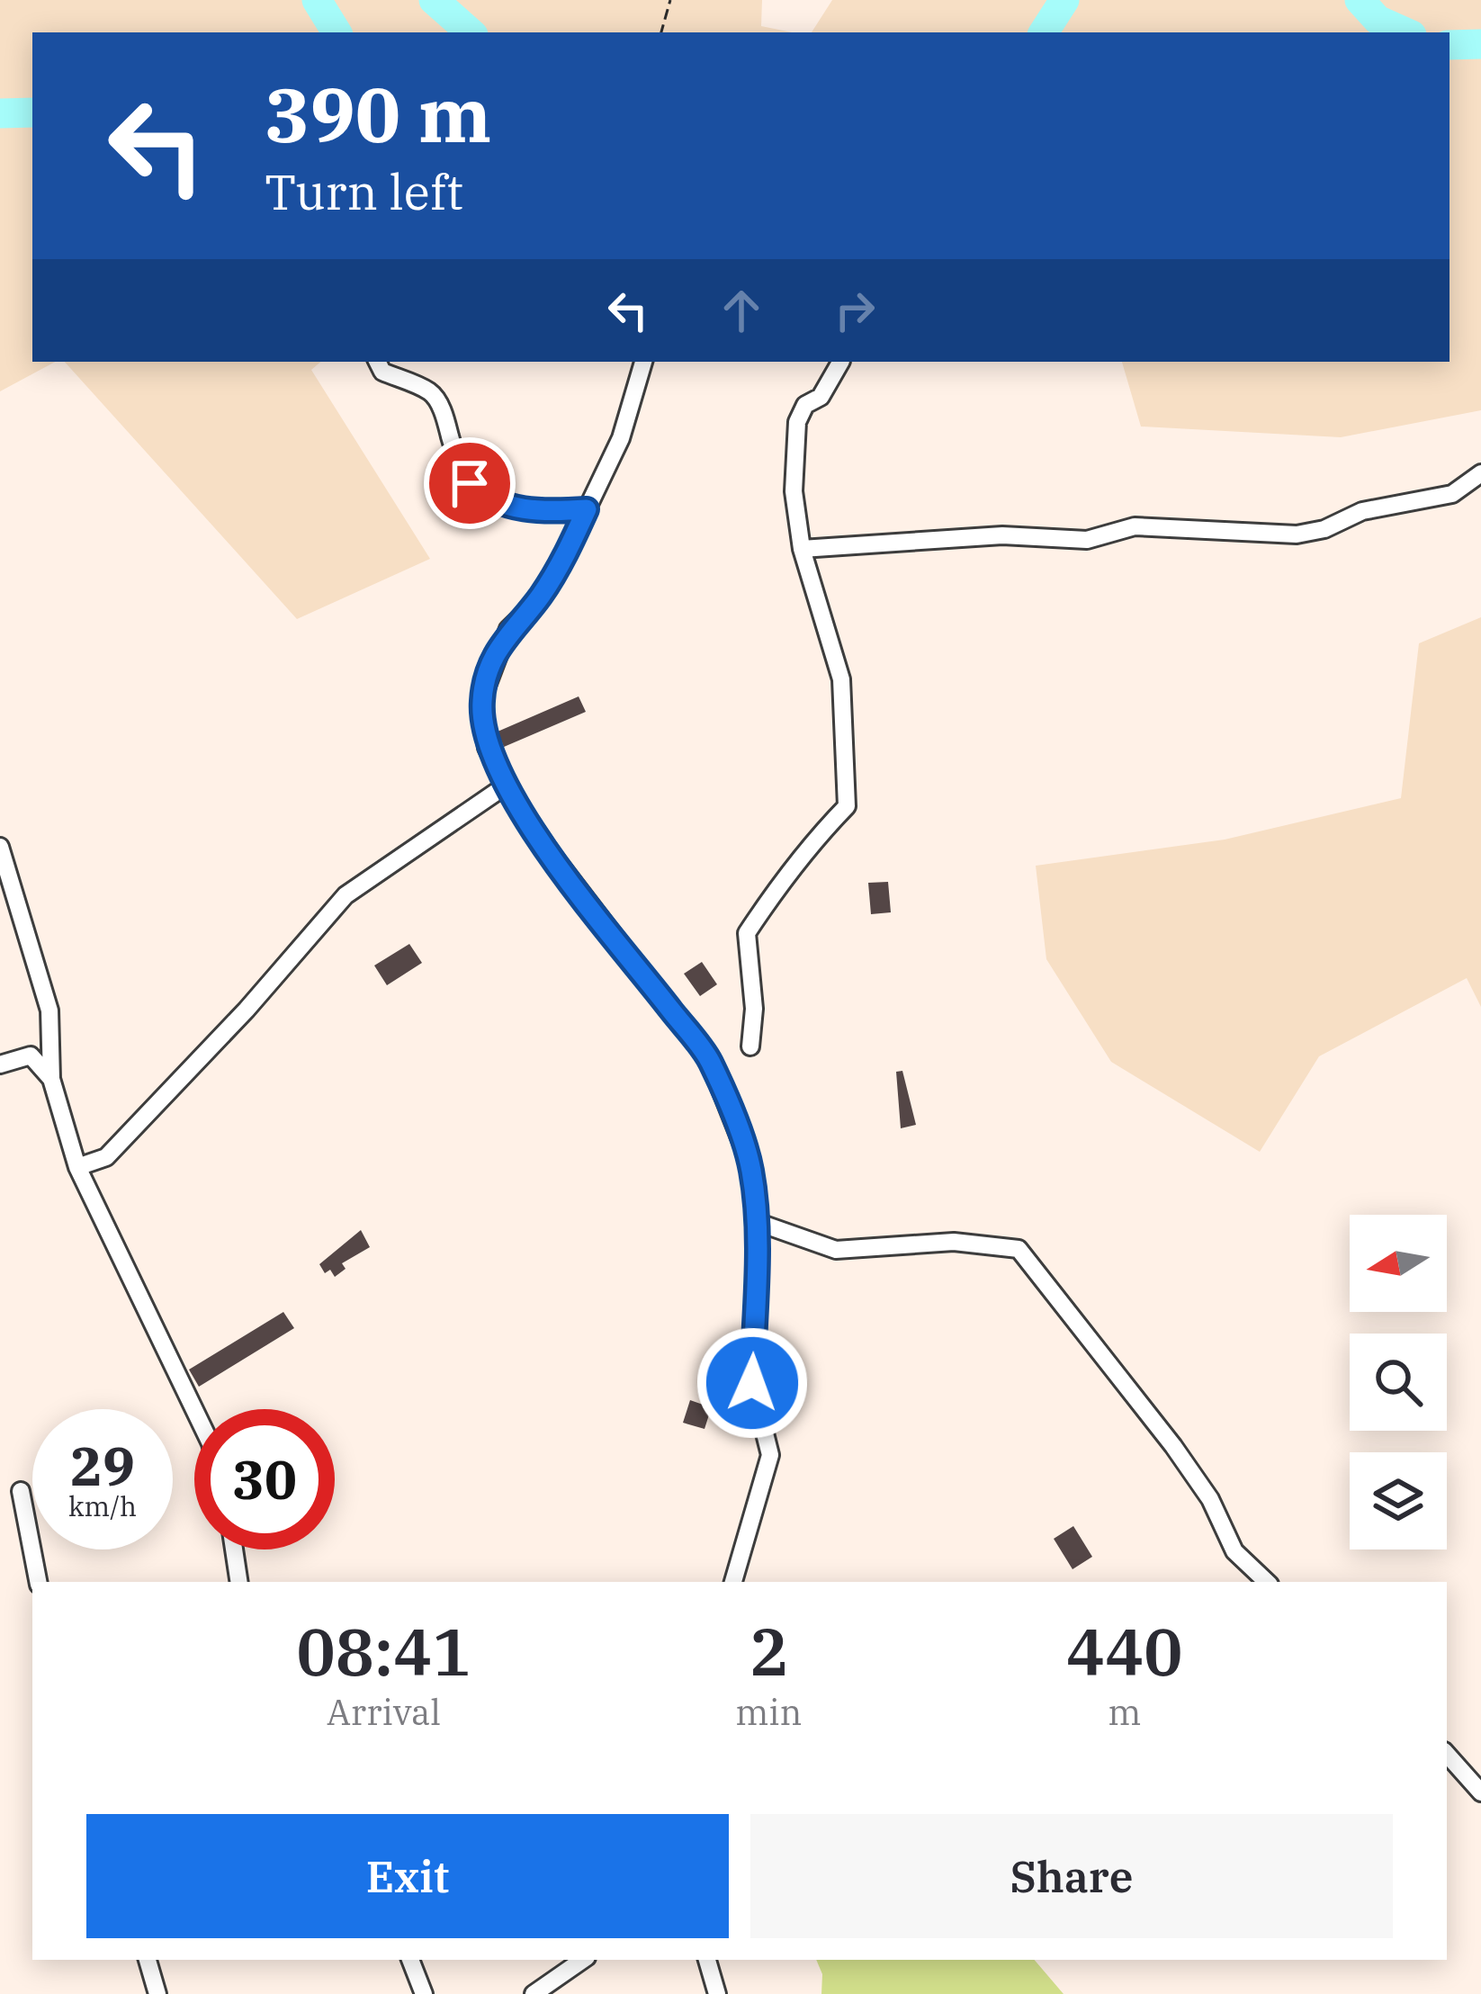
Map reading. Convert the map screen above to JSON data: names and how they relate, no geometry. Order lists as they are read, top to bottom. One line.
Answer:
{"north":"left","page":{"turn":["390 m","Turn left"],"speed":"29 km/h","limit":"30","eta":["08:41","Arrival","2","min","440","m"],"buttons":["Exit","Share"]}}
